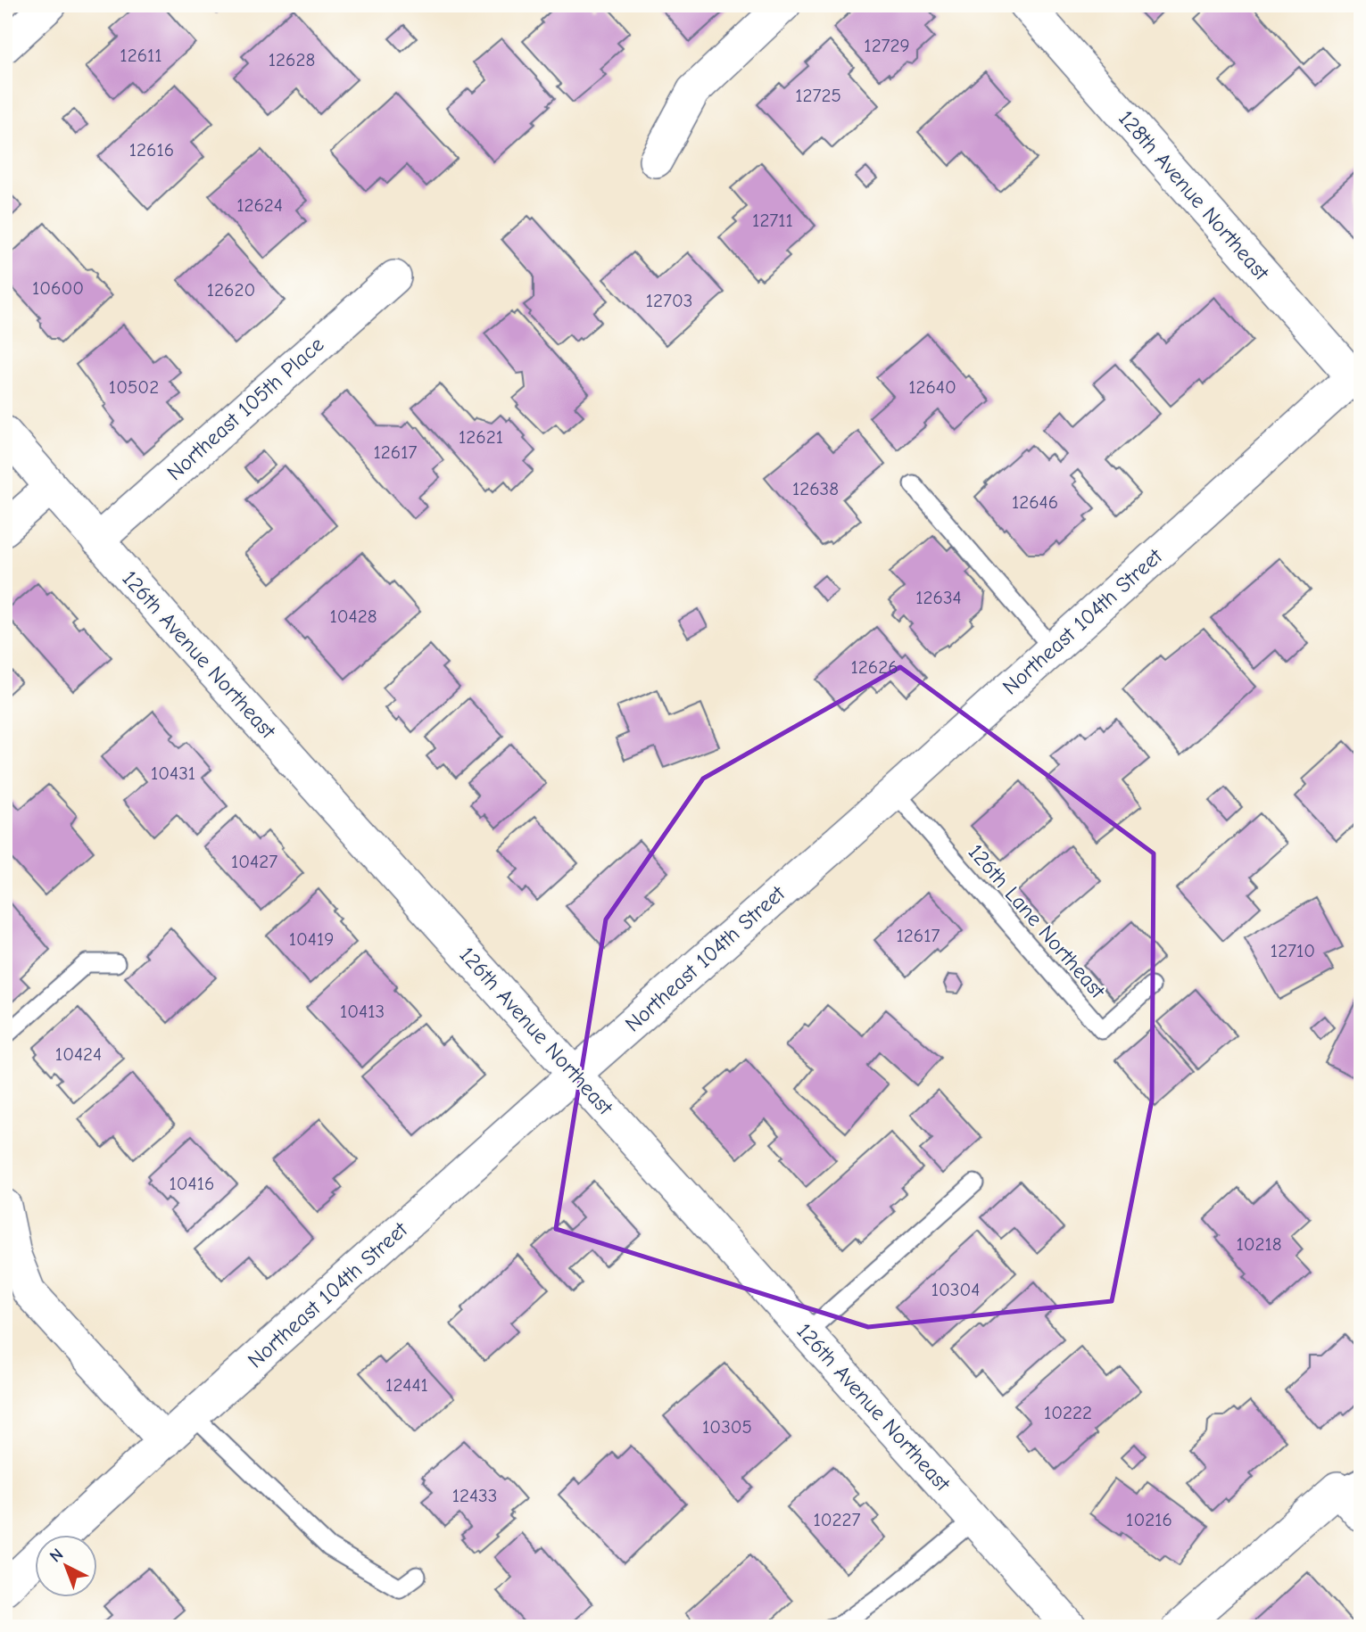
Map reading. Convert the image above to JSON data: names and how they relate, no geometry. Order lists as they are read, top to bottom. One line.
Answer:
{"streets":{"street":["128th Avenue Northeast","Northeast 105th Place","Northeast 104th Street","126th Avenue Northeast"],"lane":["126th Lane Northeast"]},"crossings":[["128th Avenue Northeast","Northeast 104th Street"],["Northeast 105th Place","126th Avenue Northeast"],["Northeast 104th Street","126th Avenue Northeast"],["Northeast 104th Street","126th Lane Northeast"]],"house_numbers":["12729","12611","12628","12725","12616","12624","12711","10600","12620","12703","10502","12640","12621","12617","12638","12646","12634","10428","12626","10431","10427","12617","10419","12710","10413","10424","10416","10218","10304","12441","10222","10305","12433","10227","10216"],"north":"top left"}
